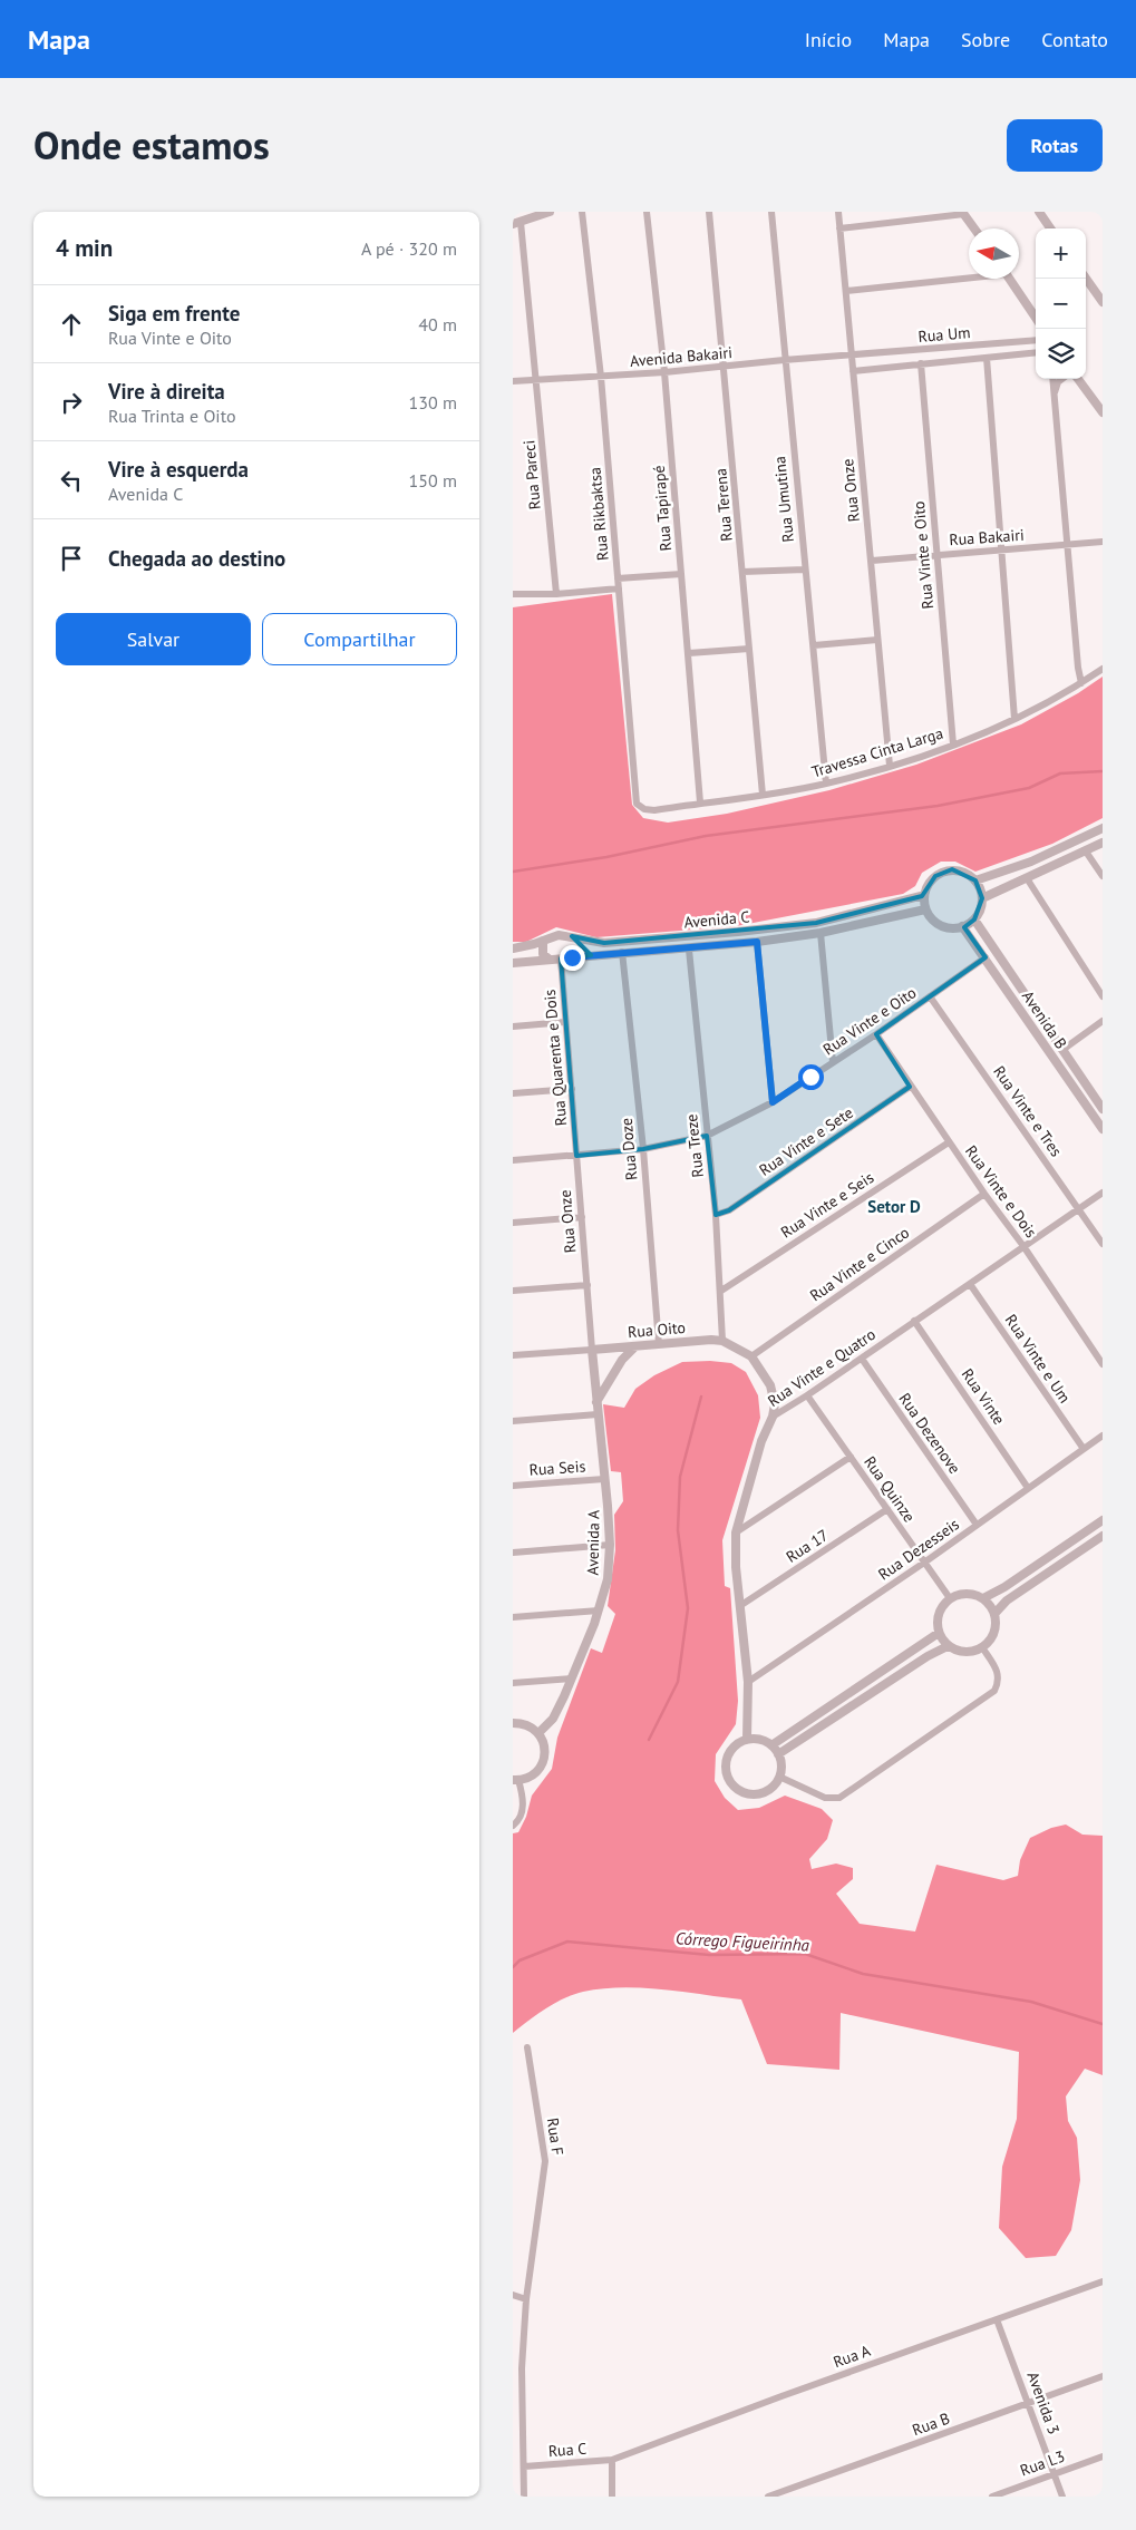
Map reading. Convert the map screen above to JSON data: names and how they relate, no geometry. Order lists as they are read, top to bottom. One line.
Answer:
{"streets":{"street":["Rua Um","Avenida Bakairi","Rua Pareci","Rua Onze","Rua Umutina","Rua Terena","Rua Tapirapé","Rua Rikbaktsa","Rua Bakairi","Rua Vinte e Oito","Travessa Cinta Larga","Avenida C","Avenida B","Rua Quarenta e Dois","Rua Vinte e Tres","Rua Vinte e Sete","Rua Treze","Rua Doze","Rua Vinte e Dois","Rua Vinte e Seis","Rua Vinte e Cinco","Rua Oito","Rua Vinte e Um","Rua Vinte e Quatro","Rua Vinte","Rua Dezenove","Rua Seis","Rua Quinze","Avenida A","Rua 17","Rua Dezesseis","Rua F","Rua A","Avenida 3","Rua B","Rua C","Rua L3"]},"crossings":[["Rua Um","Avenida Bakairi"],["Rua Um","Rua Onze"],["Rua Um","Rua Vinte e Oito"],["Avenida Bakairi","Rua Pareci"],["Avenida Bakairi","Rua Onze"],["Avenida Bakairi","Rua Umutina"],["Avenida Bakairi","Rua Terena"],["Avenida Bakairi","Rua Tapirapé"],["Avenida Bakairi","Rua Rikbaktsa"],["Rua Onze","Rua Bakairi"],["Rua Onze","Rua Vinte e Oito"],["Rua Onze","Travessa Cinta Larga"],["Rua Onze","Rua Quarenta e Dois"],["Rua Onze","Rua Oito"],["Rua Onze","Avenida A"],["Rua Umutina","Travessa Cinta Larga"],["Rua Terena","Travessa Cinta Larga"],["Rua Tapirapé","Travessa Cinta Larga"],["Rua Rikbaktsa","Travessa Cinta Larga"],["Rua Bakairi","Rua Vinte e Oito"],["Rua Vinte e Oito","Travessa Cinta Larga"],["Rua Vinte e Oito","Avenida B"],["Rua Vinte e Oito","Rua Quarenta e Dois"],["Rua Vinte e Oito","Rua Vinte e Tres"],["Rua Vinte e Oito","Rua Treze"],["Rua Vinte e Oito","Rua Doze"],["Rua Vinte e Oito","Rua Vinte e Dois"],["Avenida C","Avenida B"],["Avenida C","Rua Quarenta e Dois"],["Avenida C","Rua Treze"],["Avenida C","Rua Doze"],["Rua Vinte e Tres","Rua Vinte e Quatro"],["Rua Vinte e Sete","Rua Treze"],["Rua Vinte e Sete","Rua Vinte e Dois"],["Rua Treze","Rua Vinte e Seis"],["Rua Treze","Rua Oito"],["Rua Doze","Rua Oito"],["Rua Vinte e Dois","Rua Vinte e Seis"],["Rua Vinte e Dois","Rua Vinte e Cinco"],["Rua Vinte e Dois","Rua Vinte e Quatro"],["Rua Vinte e Cinco","Rua Oito"],["Rua Oito","Rua Vinte e Quatro"],["Rua Oito","Avenida A"],["Rua Vinte e Um","Rua Vinte e Quatro"],["Rua Vinte e Um","Rua Dezesseis"],["Rua Vinte e Quatro","Rua Vinte"],["Rua Vinte e Quatro","Rua Dezenove"],["Rua Vinte e Quatro","Rua Quinze"],["Rua Vinte e Quatro","Rua 17"],["Rua Vinte e Quatro","Rua Dezesseis"],["Rua Vinte","Rua Dezesseis"],["Rua Dezenove","Rua Dezesseis"],["Rua Seis","Avenida A"],["Rua Quinze","Rua 17"],["Rua Quinze","Rua Dezesseis"],["Rua F","Rua C"],["Rua A","Avenida 3"],["Rua A","Rua C"],["Avenida 3","Rua B"],["Avenida 3","Rua L3"]],"districts":["Setor D"],"water":["Córrego Figueirinha"],"north":"left","page":{"header":"Mapa","nav":["Início","Mapa","Sobre","Contato"],"title":"Onde estamos","buttons":["Rotas",["Salvar","Compartilhar"]],"heading":["4 min","A pé · 320 m"],"map_buttons":["+","−"],"list":[["Siga em frente","Rua Vinte e Oito","40 m"],["Vire à direita","Rua Trinta e Oito","130 m"],["Vire à esquerda","Avenida C","150 m"],"Chegada ao destino"]}}
